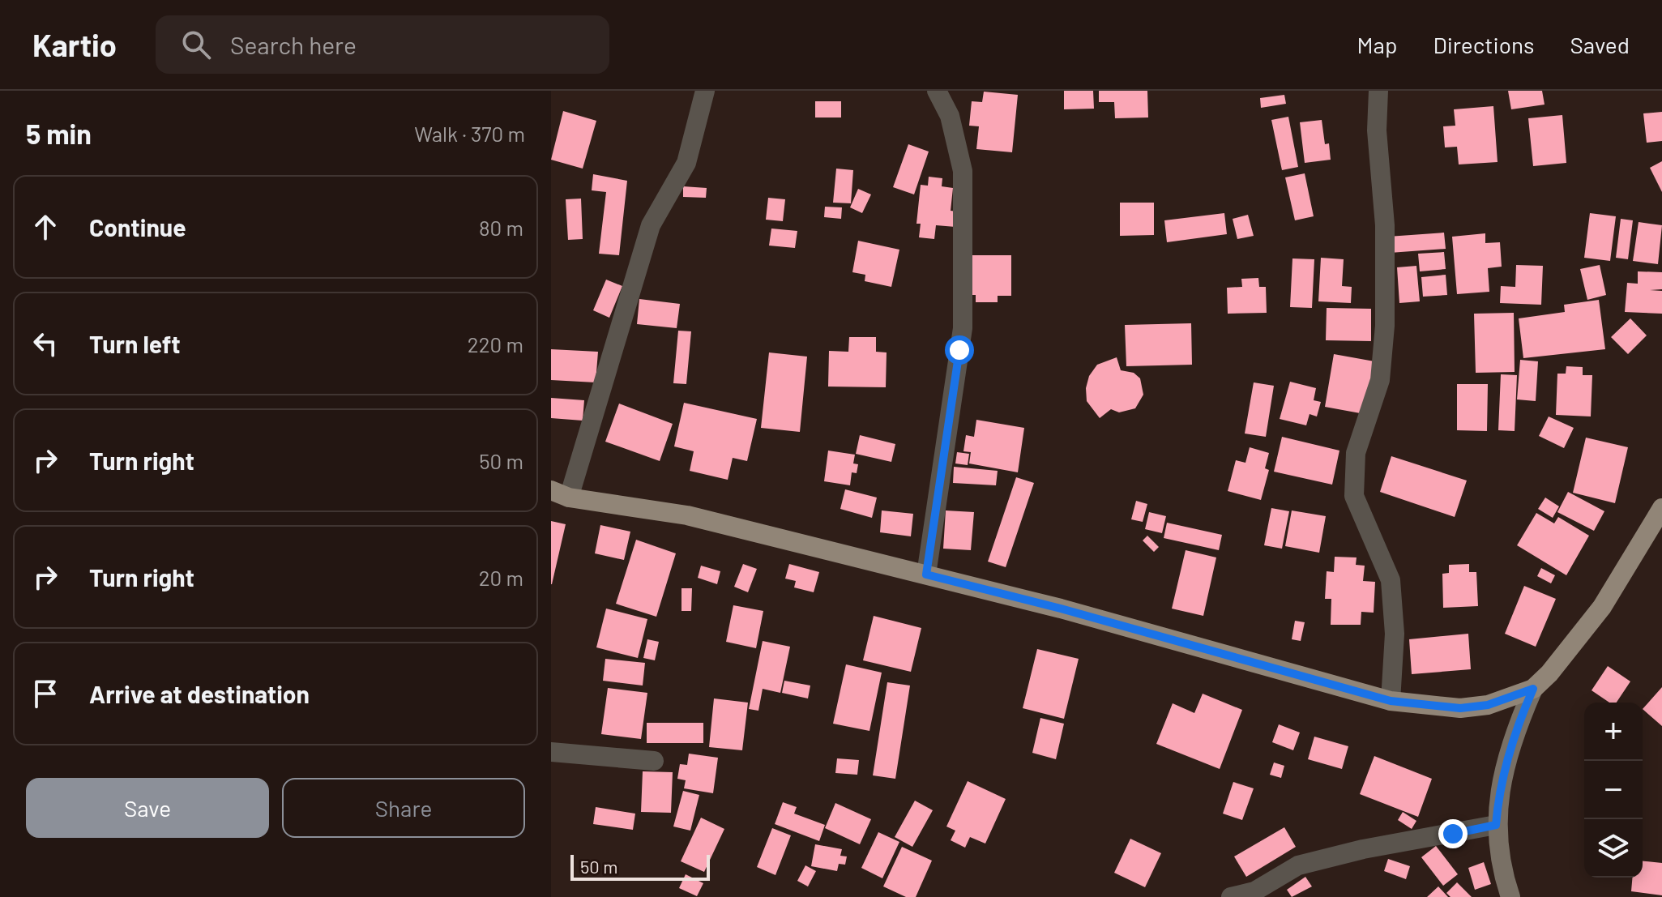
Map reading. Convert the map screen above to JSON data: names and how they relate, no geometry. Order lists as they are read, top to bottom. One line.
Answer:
{"scale_bar":"50 m","page":{"header":"Kartio","search":"Search here","nav":["Map","Directions","Saved"],"heading":["5 min","Walk · 370 m"],"list":[["Continue","80 m"],["Turn left","220 m"],["Turn right","50 m"],["Turn right","20 m"],"Arrive at destination"],"map_buttons":["+","−"],"buttons":["Save","Share"],"scale":"50 m"}}
